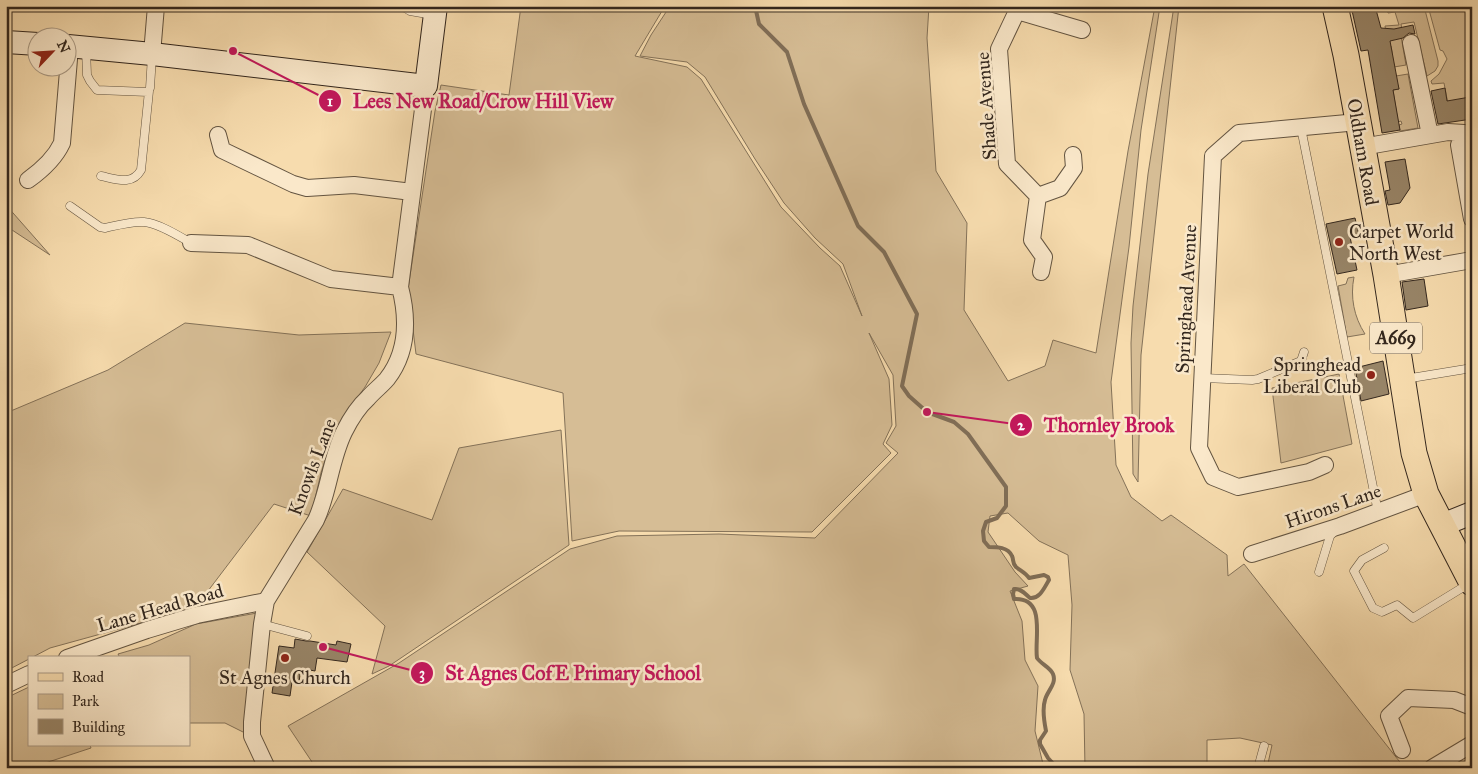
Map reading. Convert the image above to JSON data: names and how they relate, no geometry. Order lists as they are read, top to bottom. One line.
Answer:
{"streets":{"main road":["Oldham Road","A669"],"street":["Shade Avenue","Springhead Avenue","Knowls Lane","Hirons Lane","Lane Head Road"]},"crossings":[["Oldham Road","Springhead Avenue"],["Oldham Road","Hirons Lane"],["Knowls Lane","Lane Head Road"]],"places":["Lees New Road/Crow Hill View","Carpet World North West","Springhead Liberal Club","Thornley Brook","St Agnes CofE Primary School","St Agnes Church"],"legend":["Road","Park","Building"],"north":"top right"}
